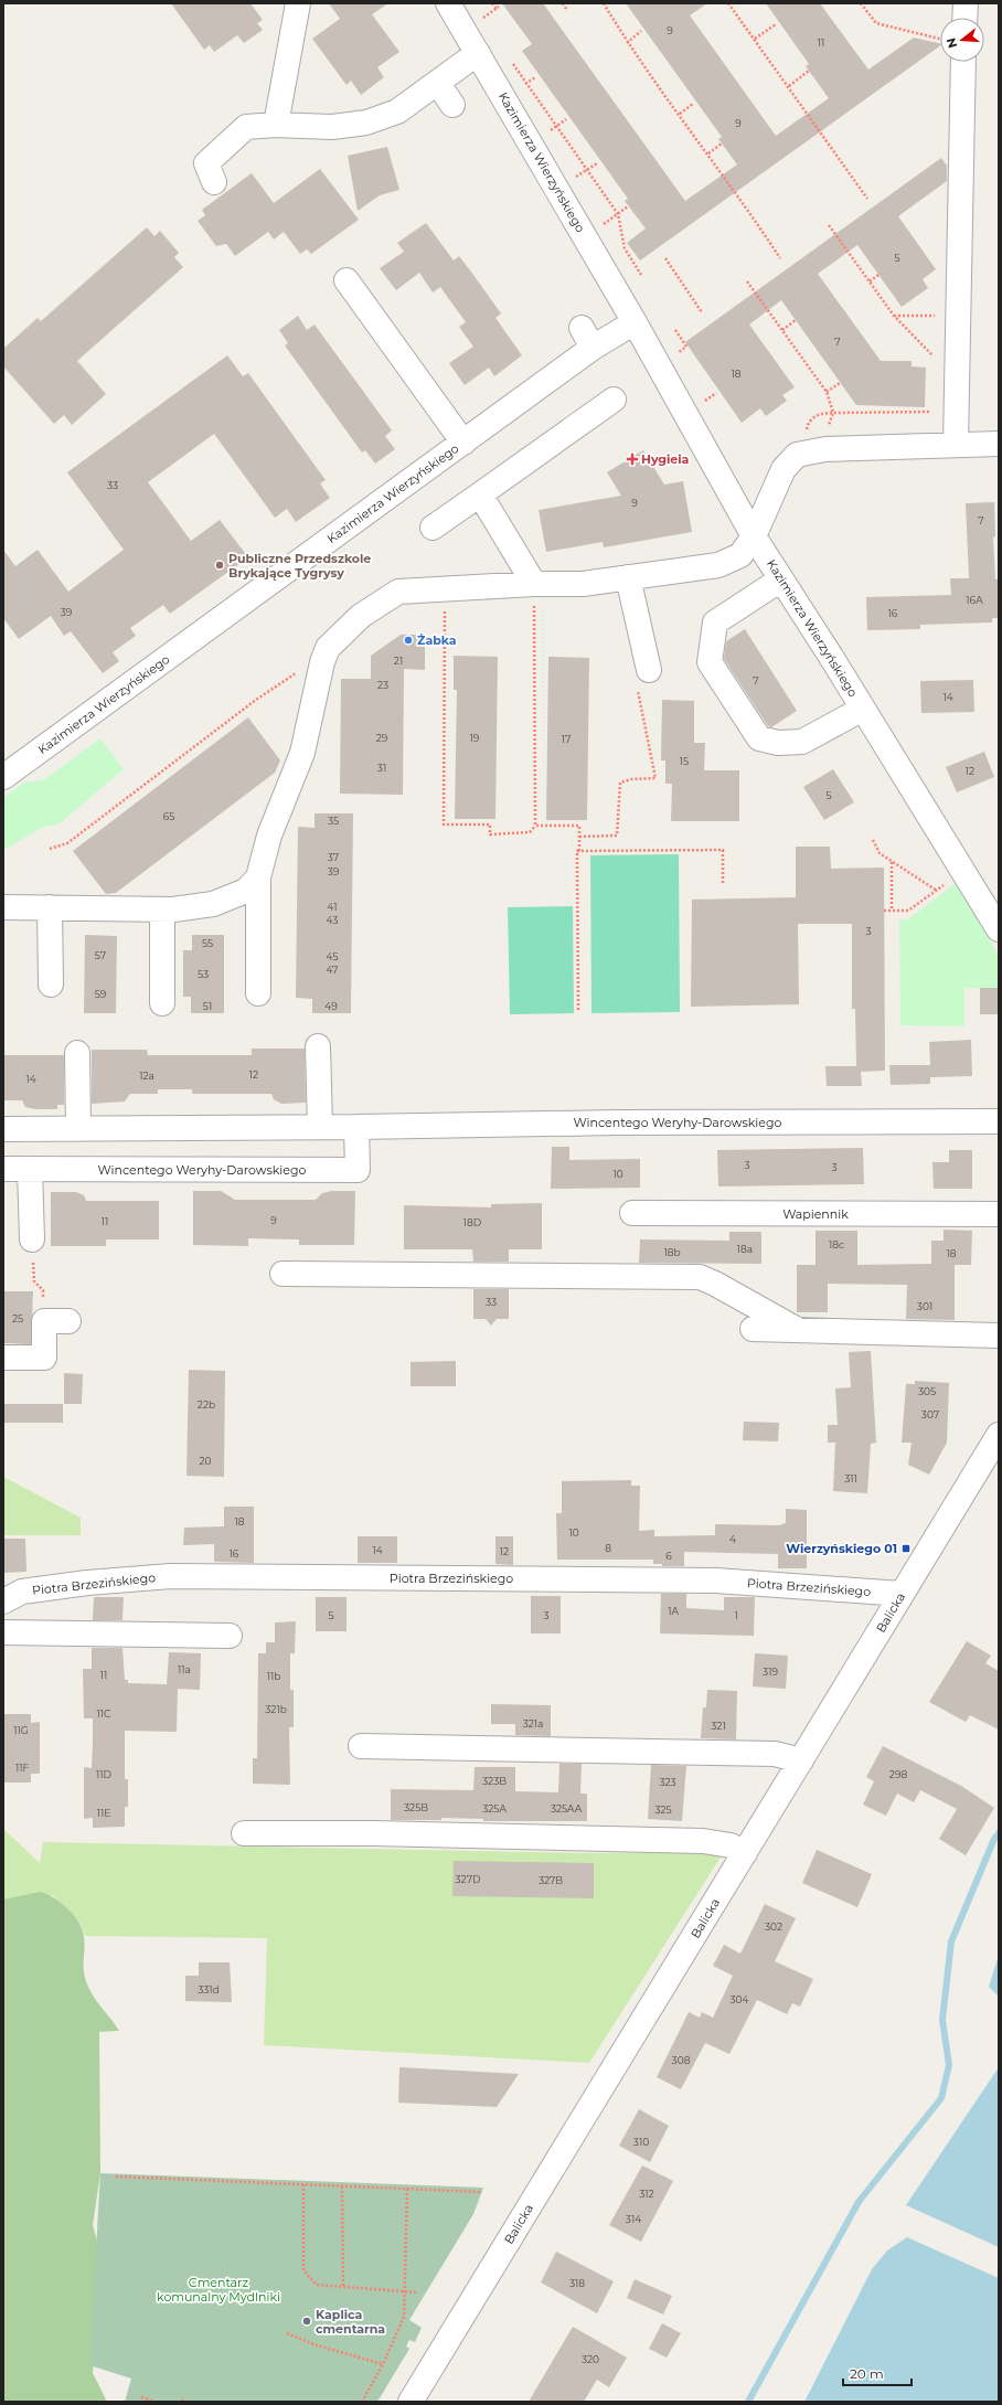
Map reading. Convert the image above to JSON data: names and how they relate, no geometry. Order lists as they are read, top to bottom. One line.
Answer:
{"streets":{"street":["Kazimierza Wierzyńskiego","Wincentego Weryhy-Darowskiego","Wapiennik","Piotra Brzezińskiego","Balicka"]},"crossings":[["Piotra Brzezińskiego","Balicka"]],"parks":["Cmentarz komunalny Mydlniki"],"places":{"health":["Hygieia"],"other":["Publiczne Przedszkole Brykające Tygrysy","Żabka","Kaplica cmentarna"],"transit":["Wierzyńskiego 01"]},"house_numbers":["9","11","9","5","7","18","33","9","7","16A","39","16","21","7","23","14","29","19","17","15","31","12","5","65","35","37","39","41","43","3","55","57","45","47","53","59","51","49","12","12a","14","3","3","10","9","11","18D","18c","18a","18b","18","33","301","25","305","22b","307","20","311","18","10","4","8","14","12","16","6","1A","5","3","1","11a","319","11","11b","321b","11C","321a","321","11G","11F","11D","298","323B","323","325B","325A","325AA","325","11E","327D","327B","302","331d","304","308","310","312","314","318","320"],"scale_bar":"20 m","north":"left"}
